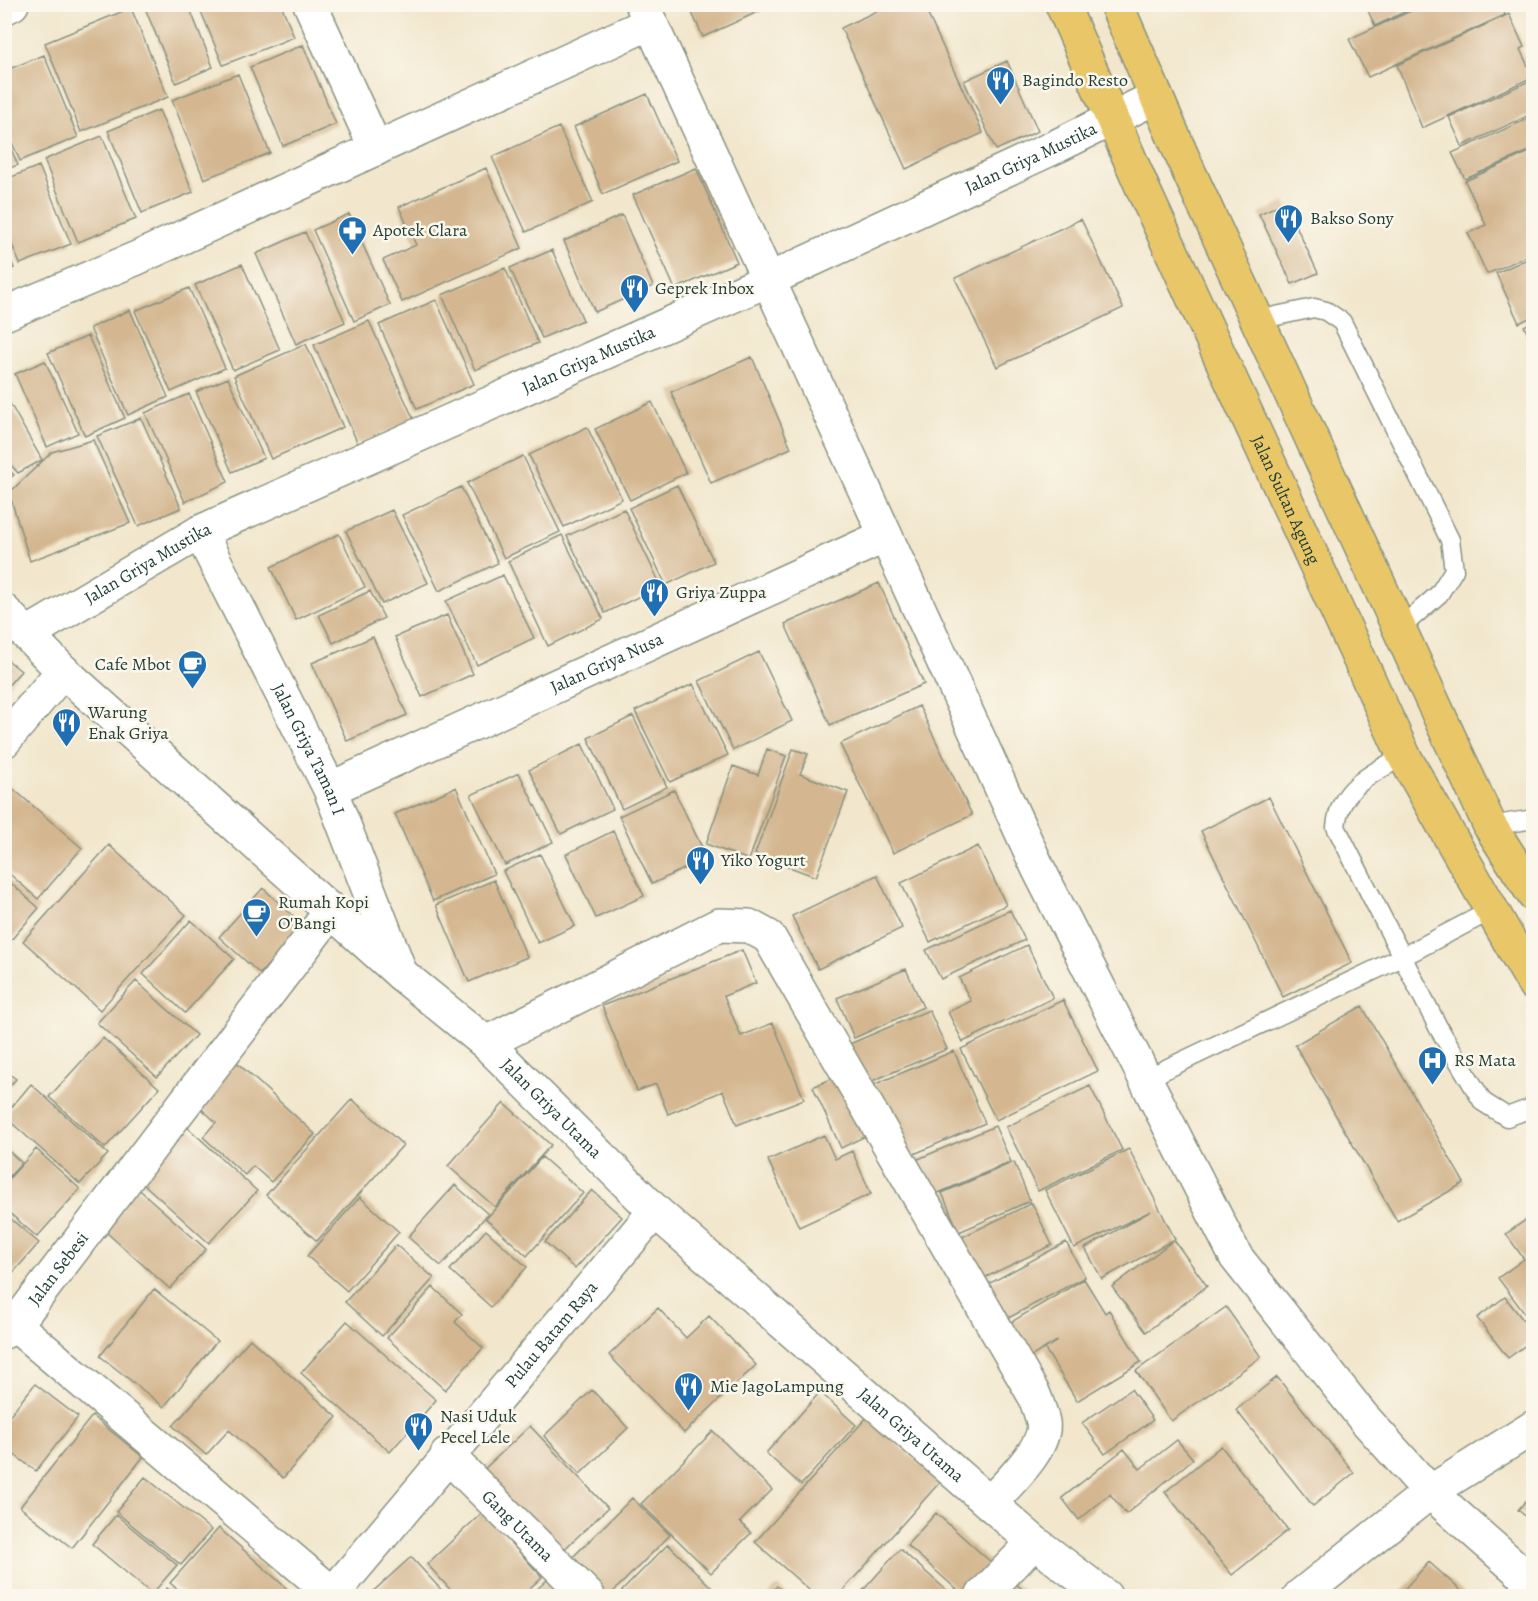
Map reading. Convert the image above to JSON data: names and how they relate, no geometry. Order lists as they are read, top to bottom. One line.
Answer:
{"streets":{"main road":["Jalan Sultan Agung"],"street":["Jalan Griya Mustika","Jalan Griya Nusa","Jalan Griya Taman I","Jalan Griya Utama","Jalan Sebesi","Pulau Batam Raya","Gang Utama"]},"crossings":[["Jalan Griya Mustika","Jalan Sultan Agung"],["Jalan Griya Mustika","Jalan Griya Taman I"],["Jalan Griya Mustika","Jalan Griya Utama"],["Jalan Griya Nusa","Jalan Griya Taman I"],["Jalan Griya Taman I","Jalan Griya Utama"],["Jalan Griya Utama","Jalan Sebesi"],["Jalan Griya Utama","Pulau Batam Raya"],["Jalan Sebesi","Pulau Batam Raya"],["Pulau Batam Raya","Gang Utama"]],"places":{"restaurant":["Bagindo Resto","Bakso Sony","Geprek Inbox","Griya Zuppa","Warung Enak Griya","Yiko Yogurt","Mie JagoLampung","Nasi Uduk Pecel Lele"],"pharmacy":["Apotek Clara"],"cafe":["Cafe Mbot","Rumah Kopi O'Bangi"],"hospital":["RS Mata"]}}
